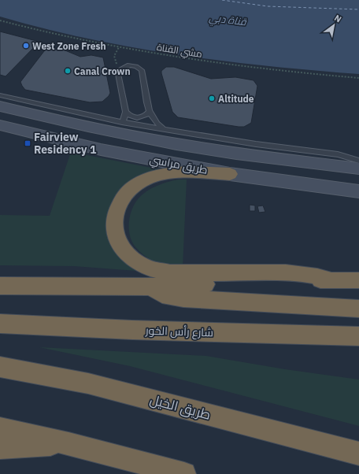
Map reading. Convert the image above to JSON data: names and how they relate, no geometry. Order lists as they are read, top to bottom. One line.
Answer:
{"streets":{"highway":["شارع رأس الخور","طريق الخيل"],"street":["طريق مراسي"],"path":["مشي القناة"]},"water":["قناة دبي"],"places":{"other":["West Zone Fresh","Canal Crown","Altitude"],"transit":["Fairview Residency 1"]},"north":"top right"}
